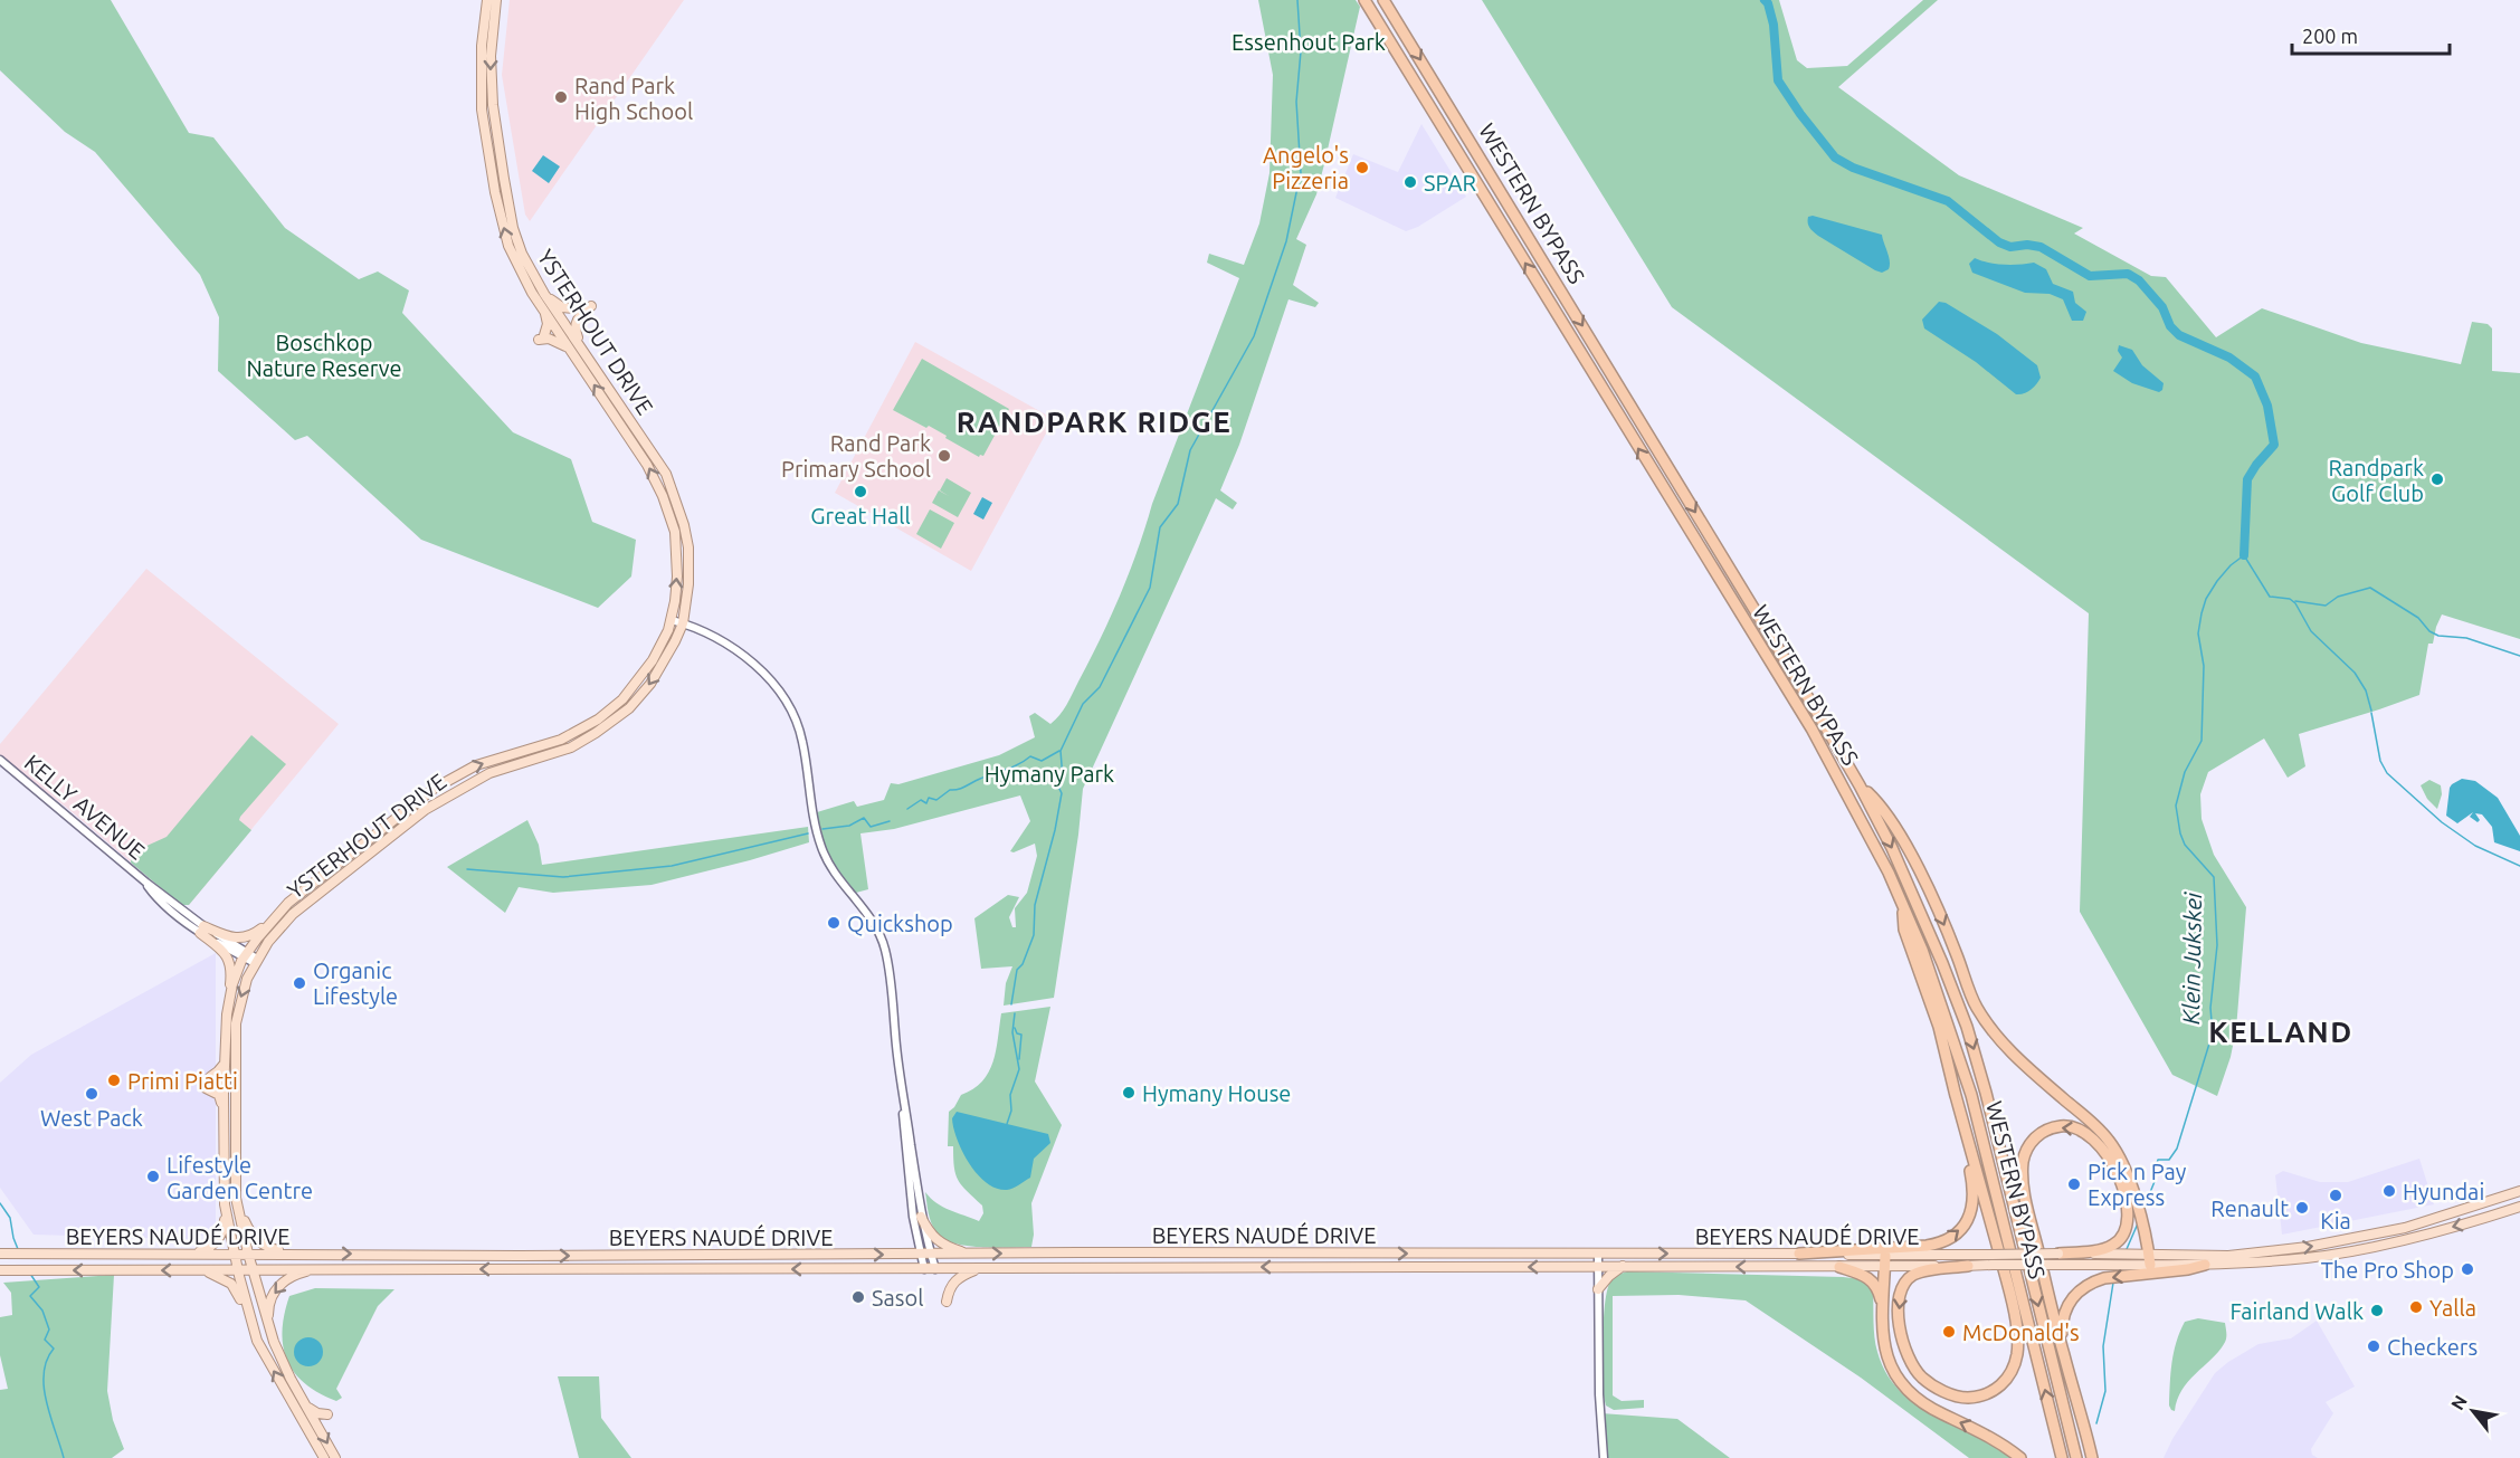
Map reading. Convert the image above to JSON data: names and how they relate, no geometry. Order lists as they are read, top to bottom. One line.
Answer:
{"streets":{"highway":["WESTERN BYPASS"],"main road":["YSTERHOUT DRIVE","BEYERS NAUDÉ DRIVE"],"street":["KELLY AVENUE"]},"crossings":[["YSTERHOUT DRIVE","KELLY AVENUE"],["YSTERHOUT DRIVE","BEYERS NAUDÉ DRIVE"]],"districts":["RANDPARK RIDGE","KELLAND"],"water":["Klein Jukskei"],"parks":["Essenhout Park","Boschkop Nature Reserve","Hymany Park"],"places":["Rand Park High School","Angelo's Pizzeria","SPAR","Rand Park Primary School","Randpark Golf Club","Great Hall","Quickshop","Organic Lifestyle","Primi Piatti","Hymany House","West Pack","Lifestyle Garden Centre","Pick n Pay Express","Hyundai","Kia","Renault","The Pro Shop","Sasol","Yalla","Fairland Walk","McDonald's","Checkers"],"scale_bar":"200 m","north":"top left"}
